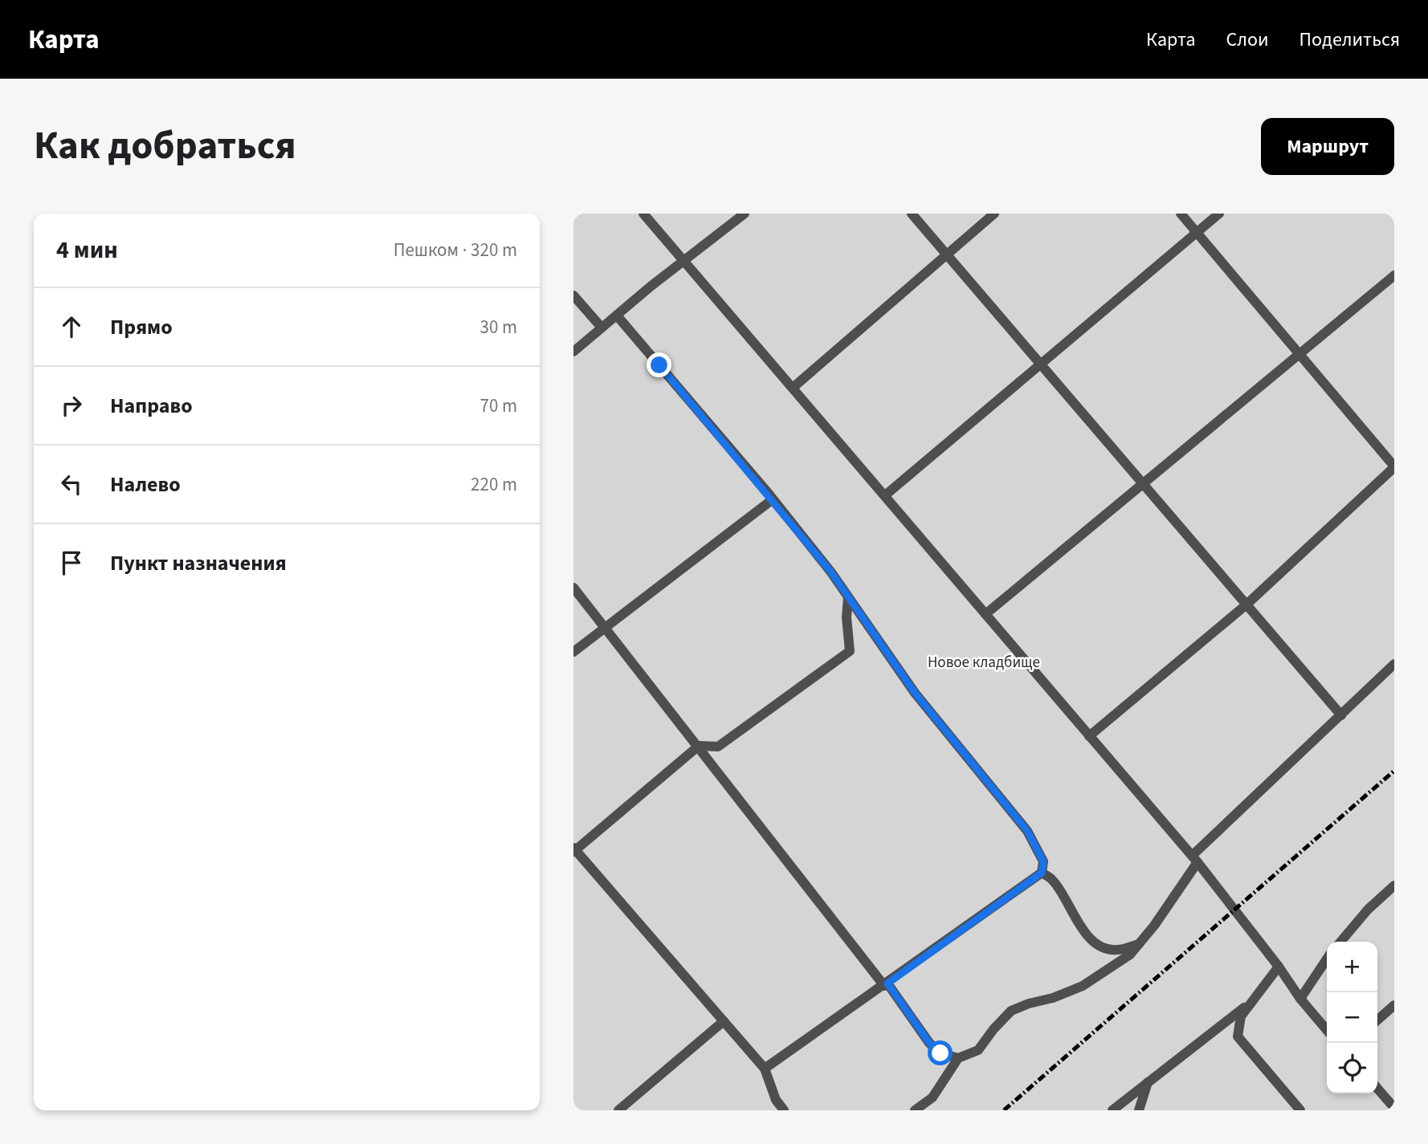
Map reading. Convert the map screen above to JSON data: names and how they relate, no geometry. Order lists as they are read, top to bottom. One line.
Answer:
{"parks":["Новое кладбище"],"page":{"header":"Карта","nav":["Карта","Слои","Поделиться"],"title":"Как добраться","buttons":"Маршрут","heading":["4 мин","Пешком · 320 m"],"list":[["Прямо","30 m"],["Направо","70 m"],["Налево","220 m"],"Пункт назначения"],"map_buttons":["+","−"]}}
